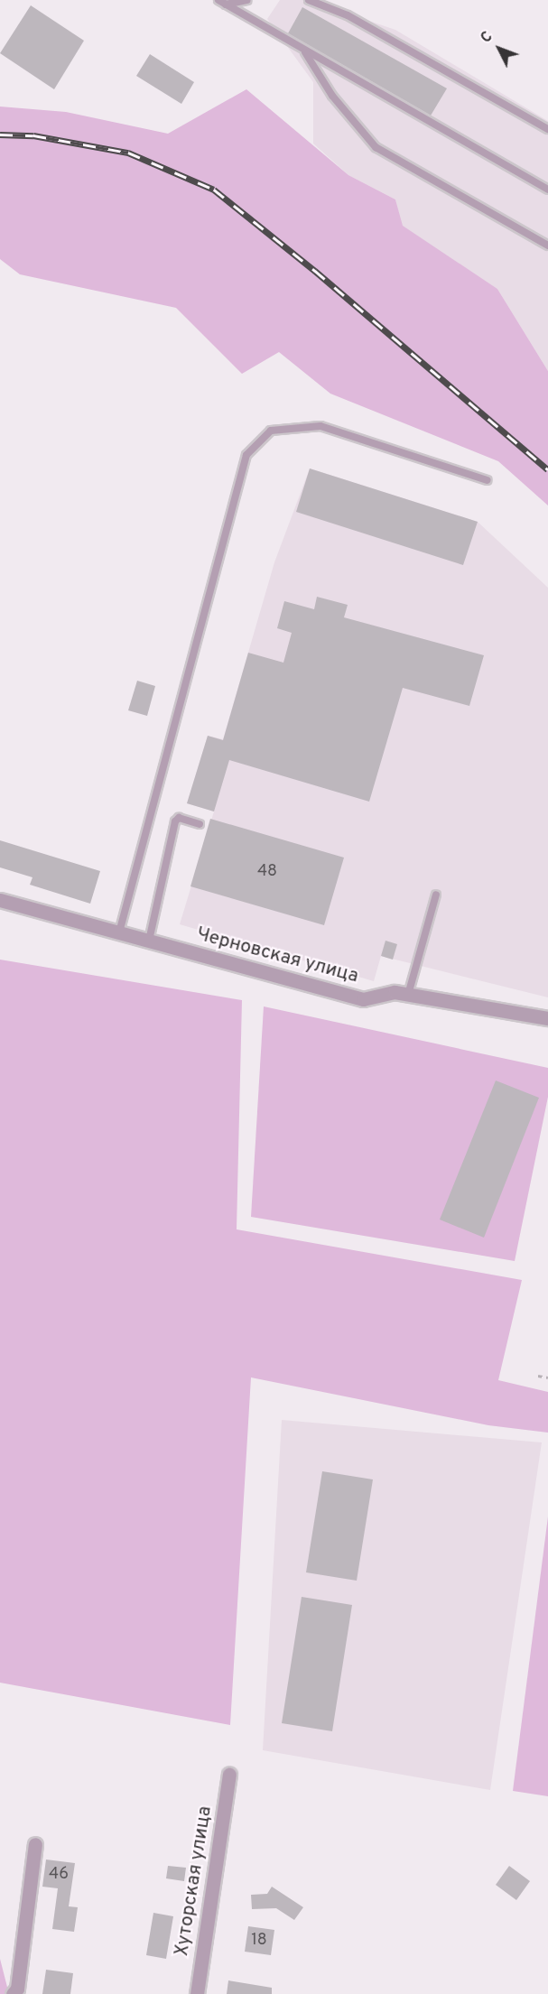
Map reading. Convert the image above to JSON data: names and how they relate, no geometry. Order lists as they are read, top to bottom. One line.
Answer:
{"streets":{"street":["Черновская улица","Хуторская улица"]},"house_numbers":["48","46","18"],"north":"top left"}
